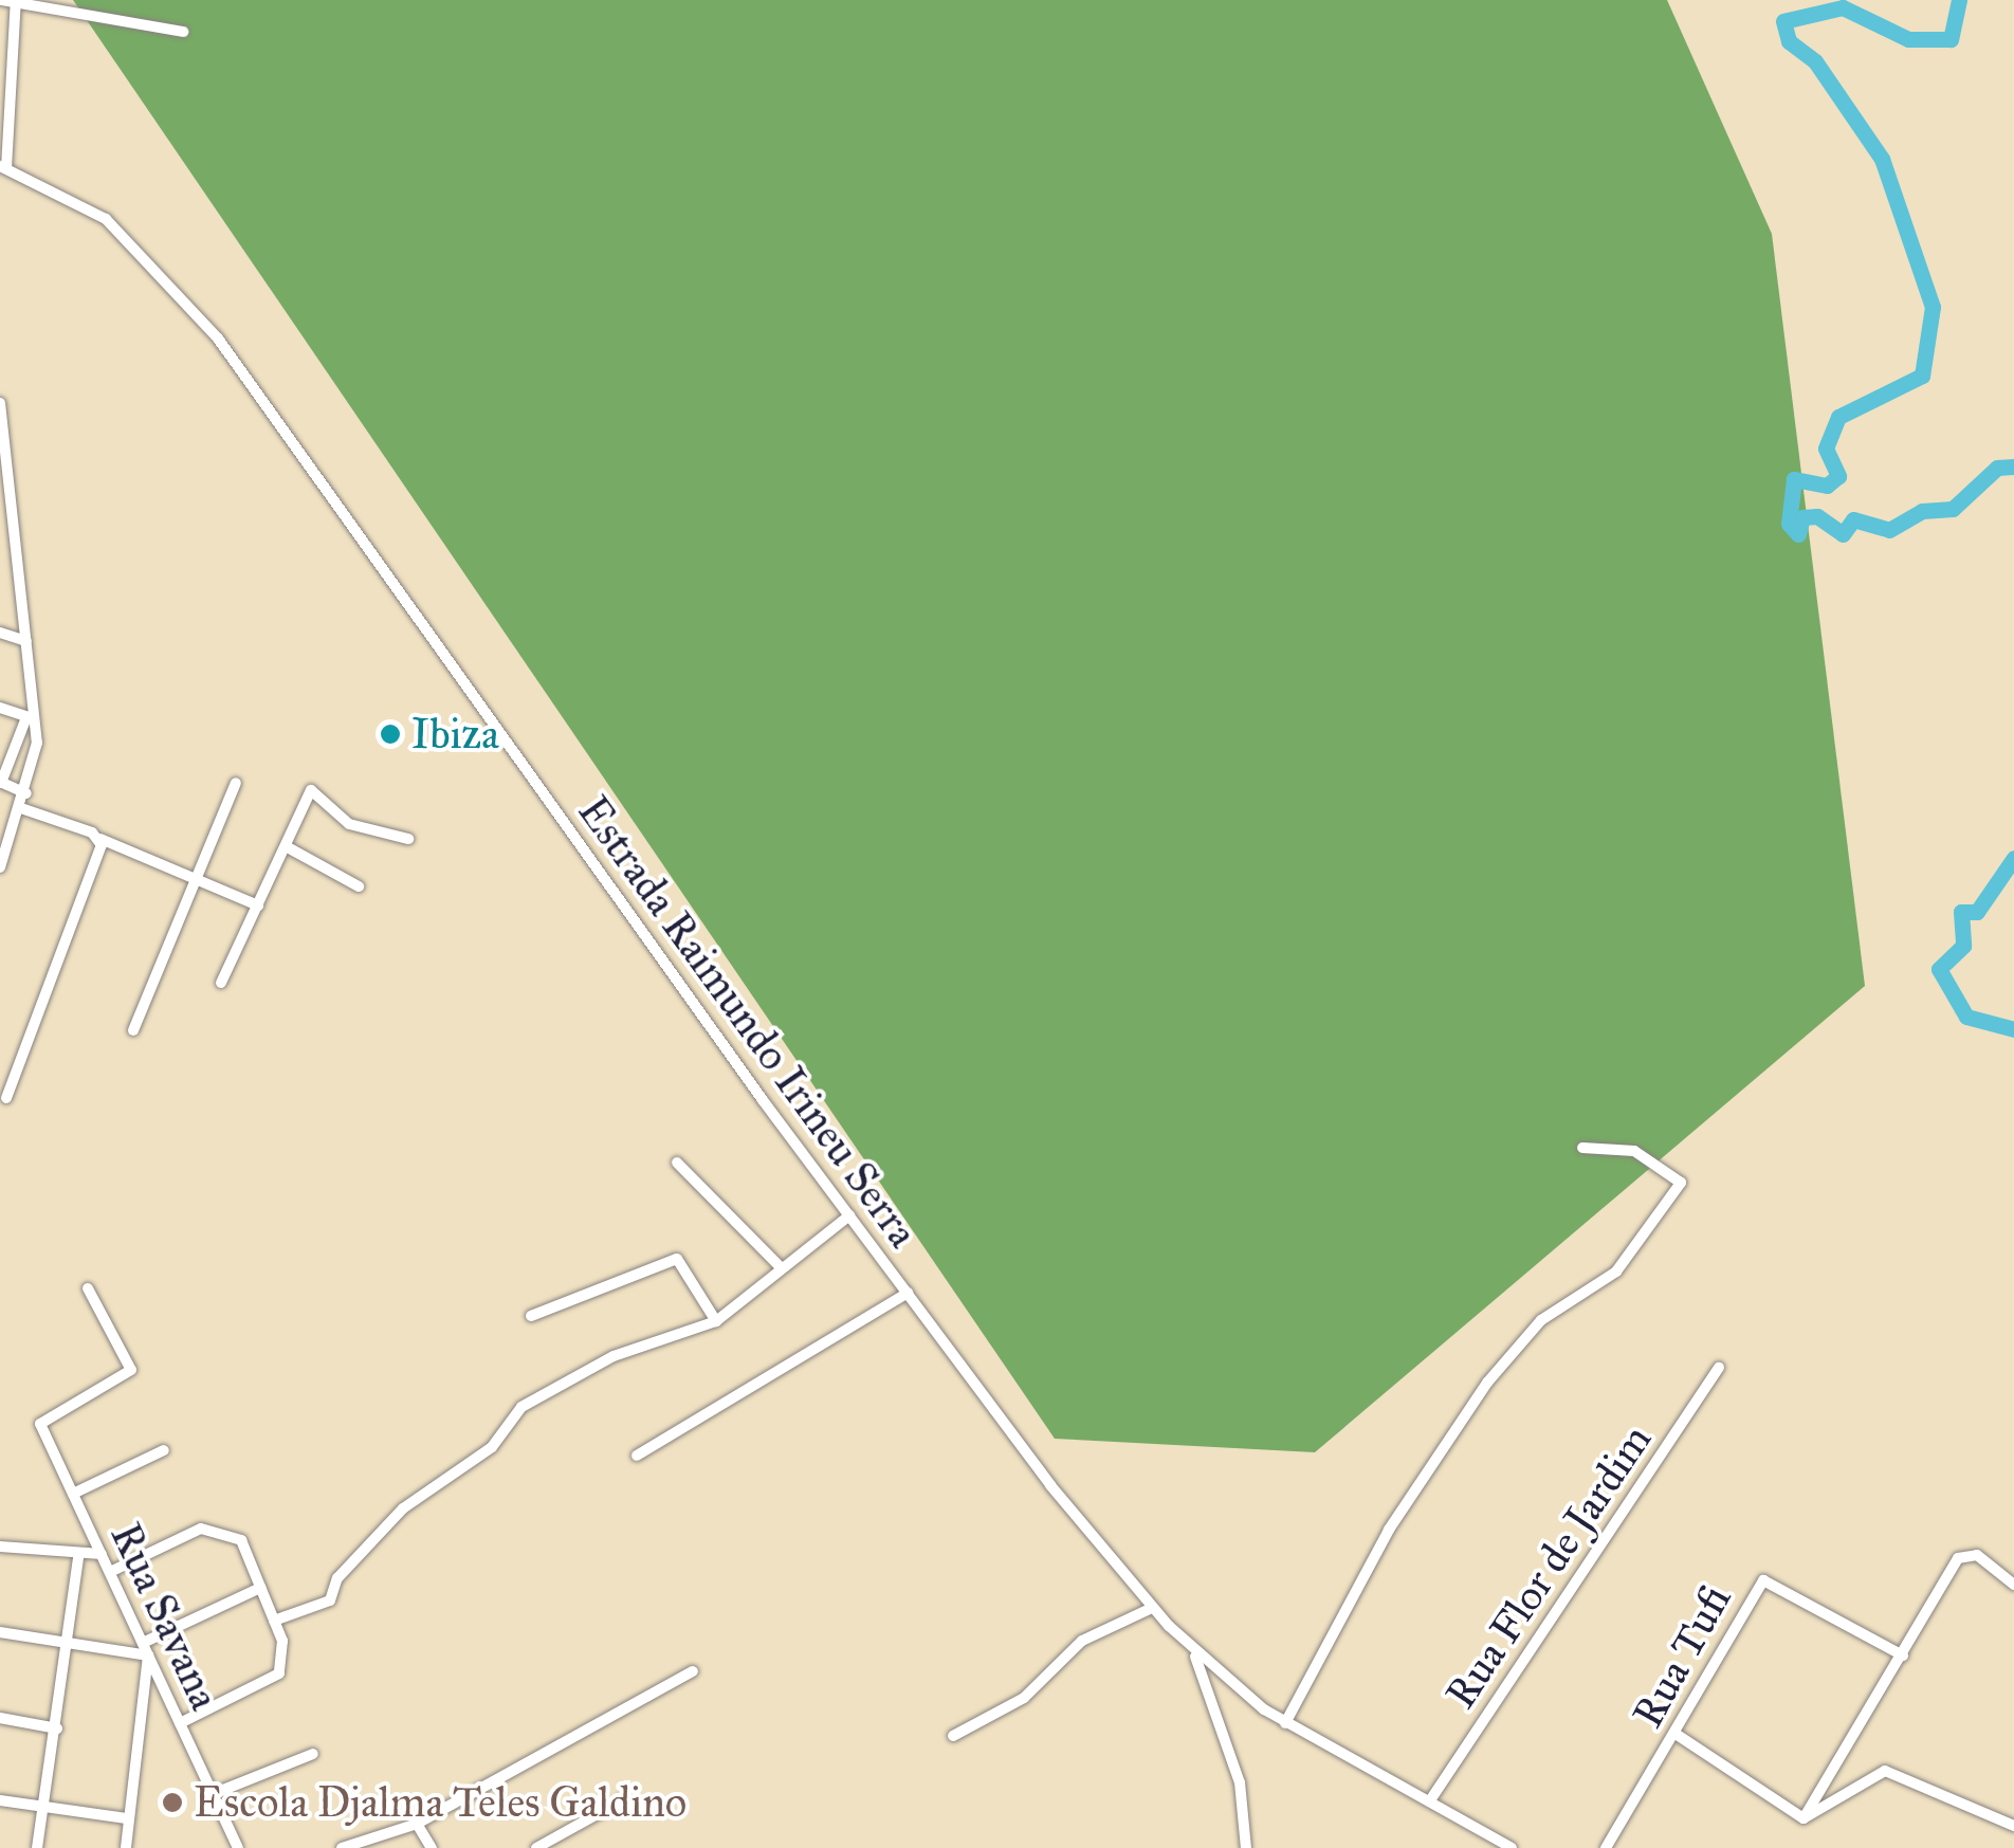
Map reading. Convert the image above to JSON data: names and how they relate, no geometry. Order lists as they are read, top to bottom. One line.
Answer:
{"streets":{"street":["Estrada Raimundo Irineu Serra","Rua Flor de Jardim","Rua Savana","Rua Tufi"]},"crossings":[["Estrada Raimundo Irineu Serra","Rua Flor de Jardim"]],"places":["Ibiza","Escola Djalma Teles Galdino"]}
